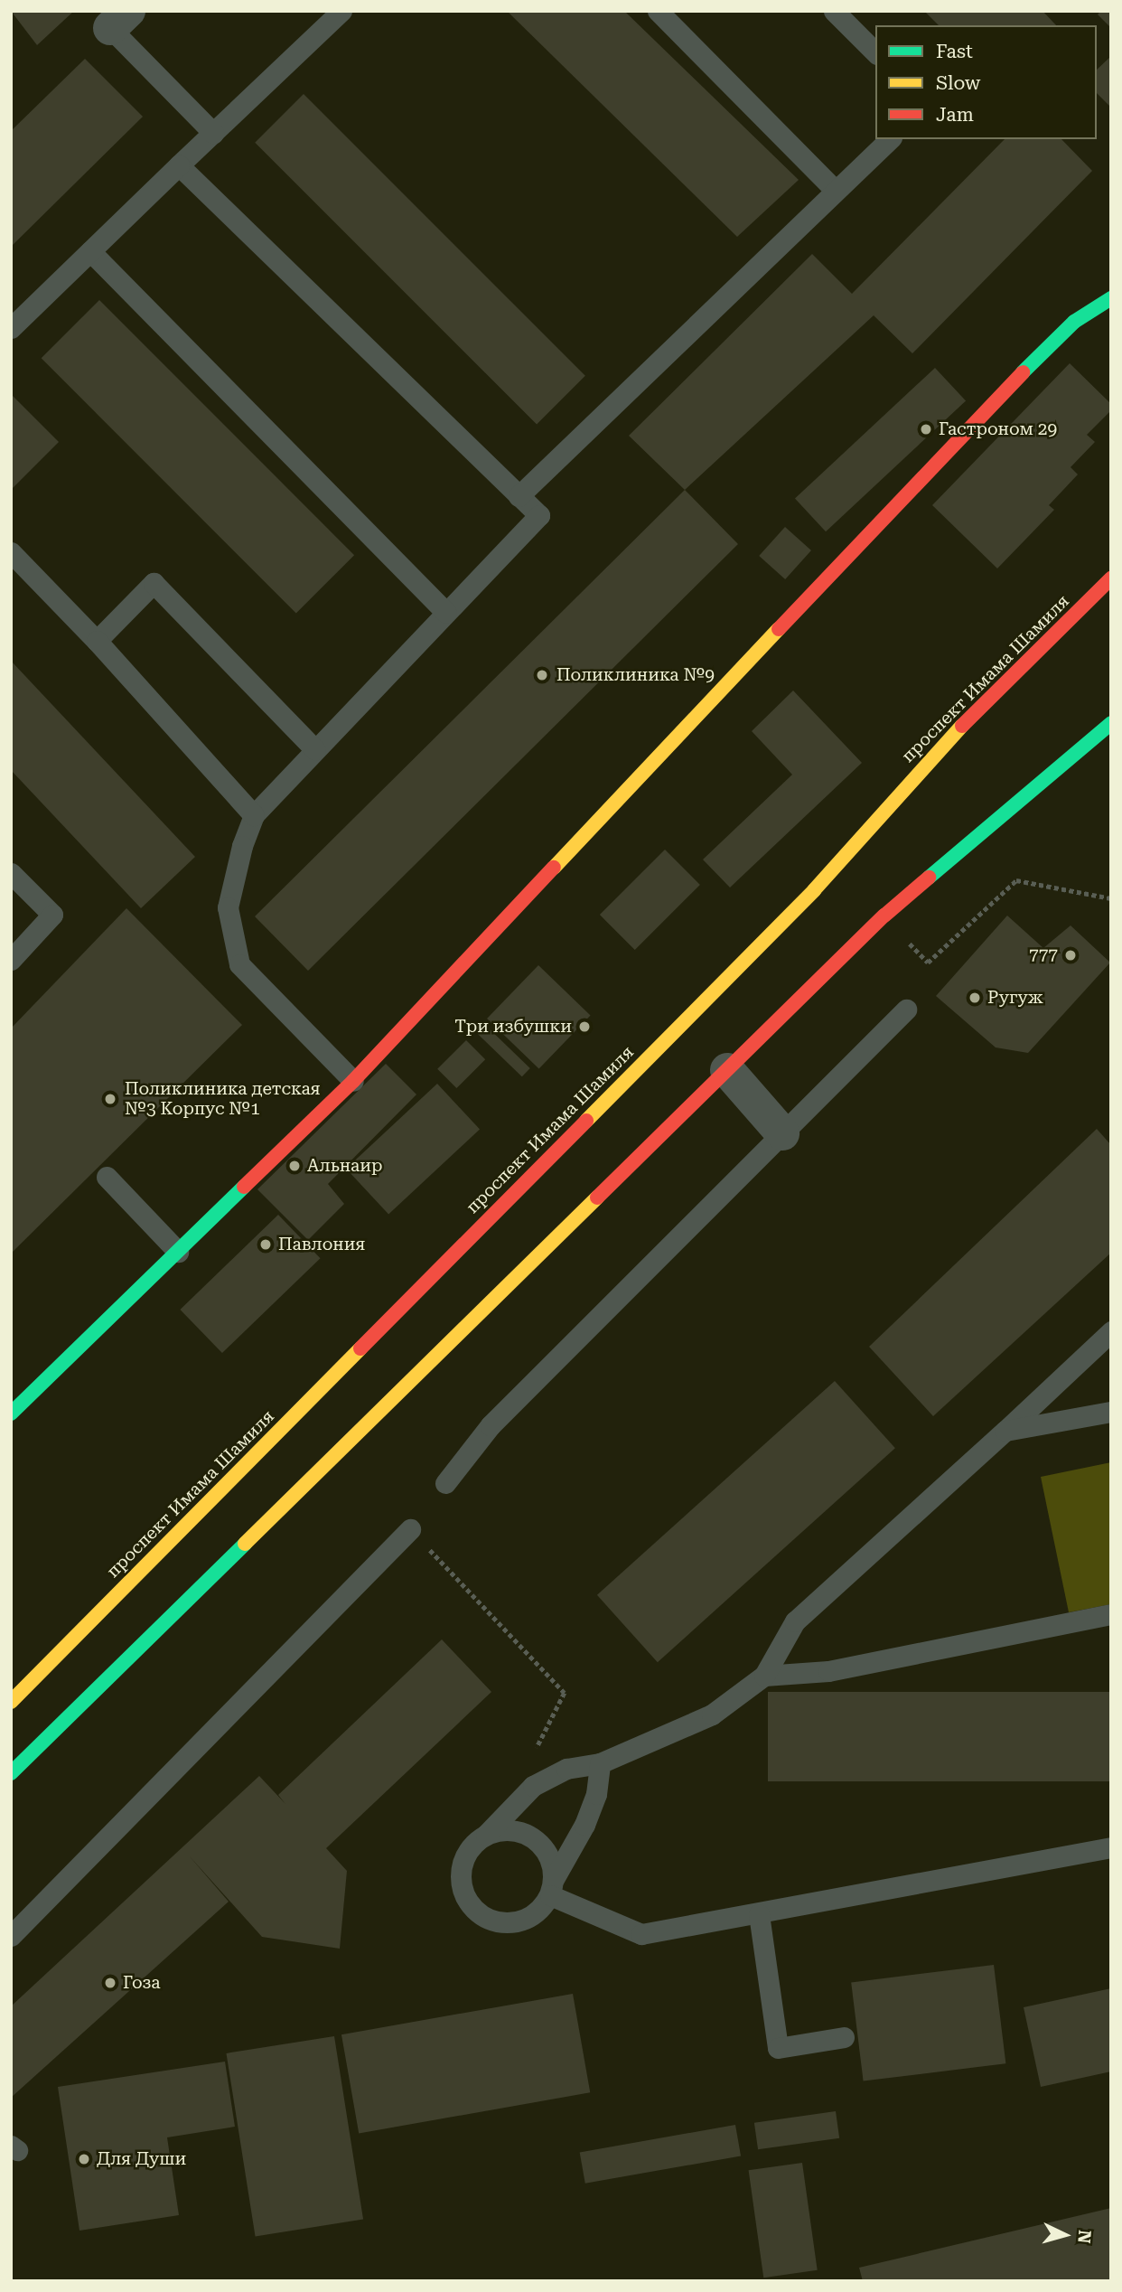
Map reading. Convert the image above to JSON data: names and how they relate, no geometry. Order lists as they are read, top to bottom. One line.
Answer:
{"streets":{"main road":["проспект Имама Шамиля"]},"places":["Гастроном 29","Поликлиника №9","777","Ругуж","Три избушки","Поликлиника детская №3 Корпус №1","Альнаир","Павлония","Гоза","Для Души"],"legend":["Fast","Slow","Jam"],"north":"right"}
